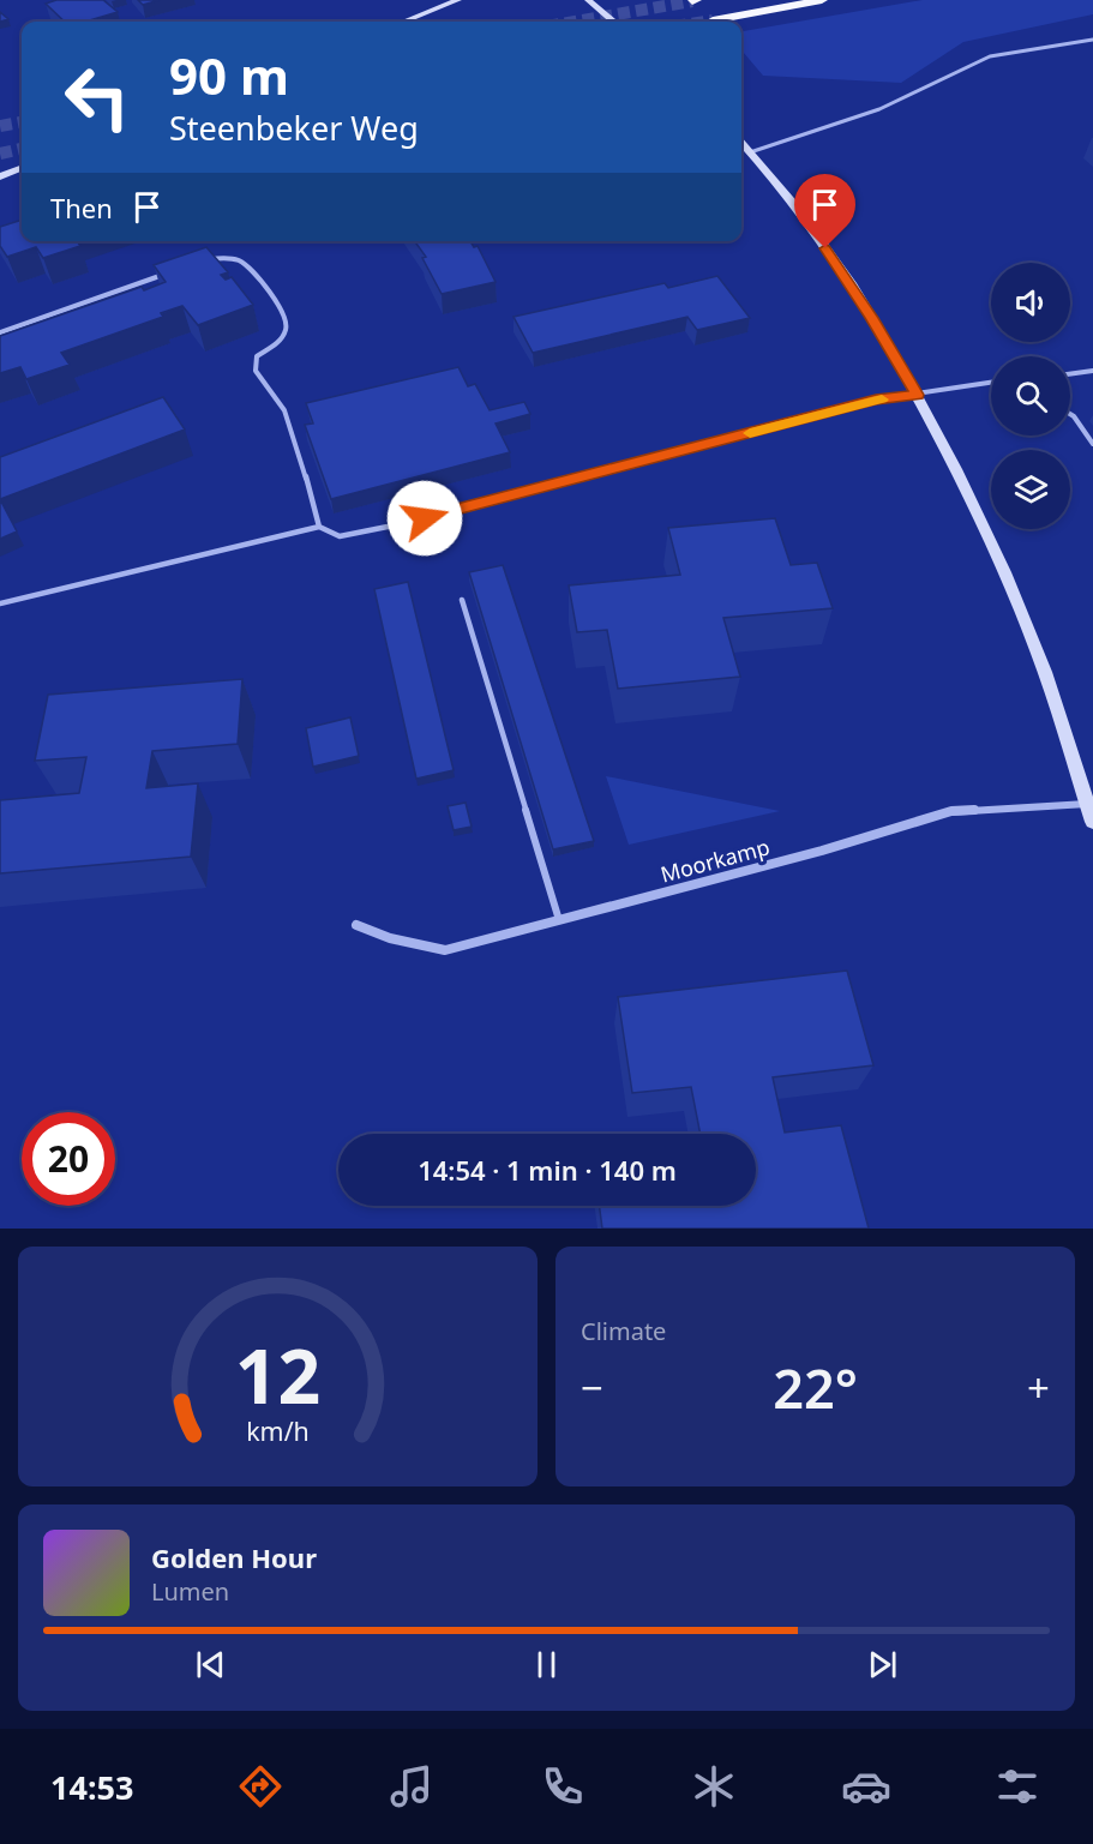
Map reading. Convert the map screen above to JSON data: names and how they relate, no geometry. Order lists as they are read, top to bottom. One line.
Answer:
{"streets":{"street":["Moorkamp"]},"page":{"turn":["90 m","Steenbeker Weg"],"then":"Then","limit":"20","trip":"14:54 · 1 min · 140 m","tile":"Climate","heat":["−","22°","+"],"song":["Golden Hour","Lumen"],"tabs":"14:53","gauge":["12","km/h"]}}
